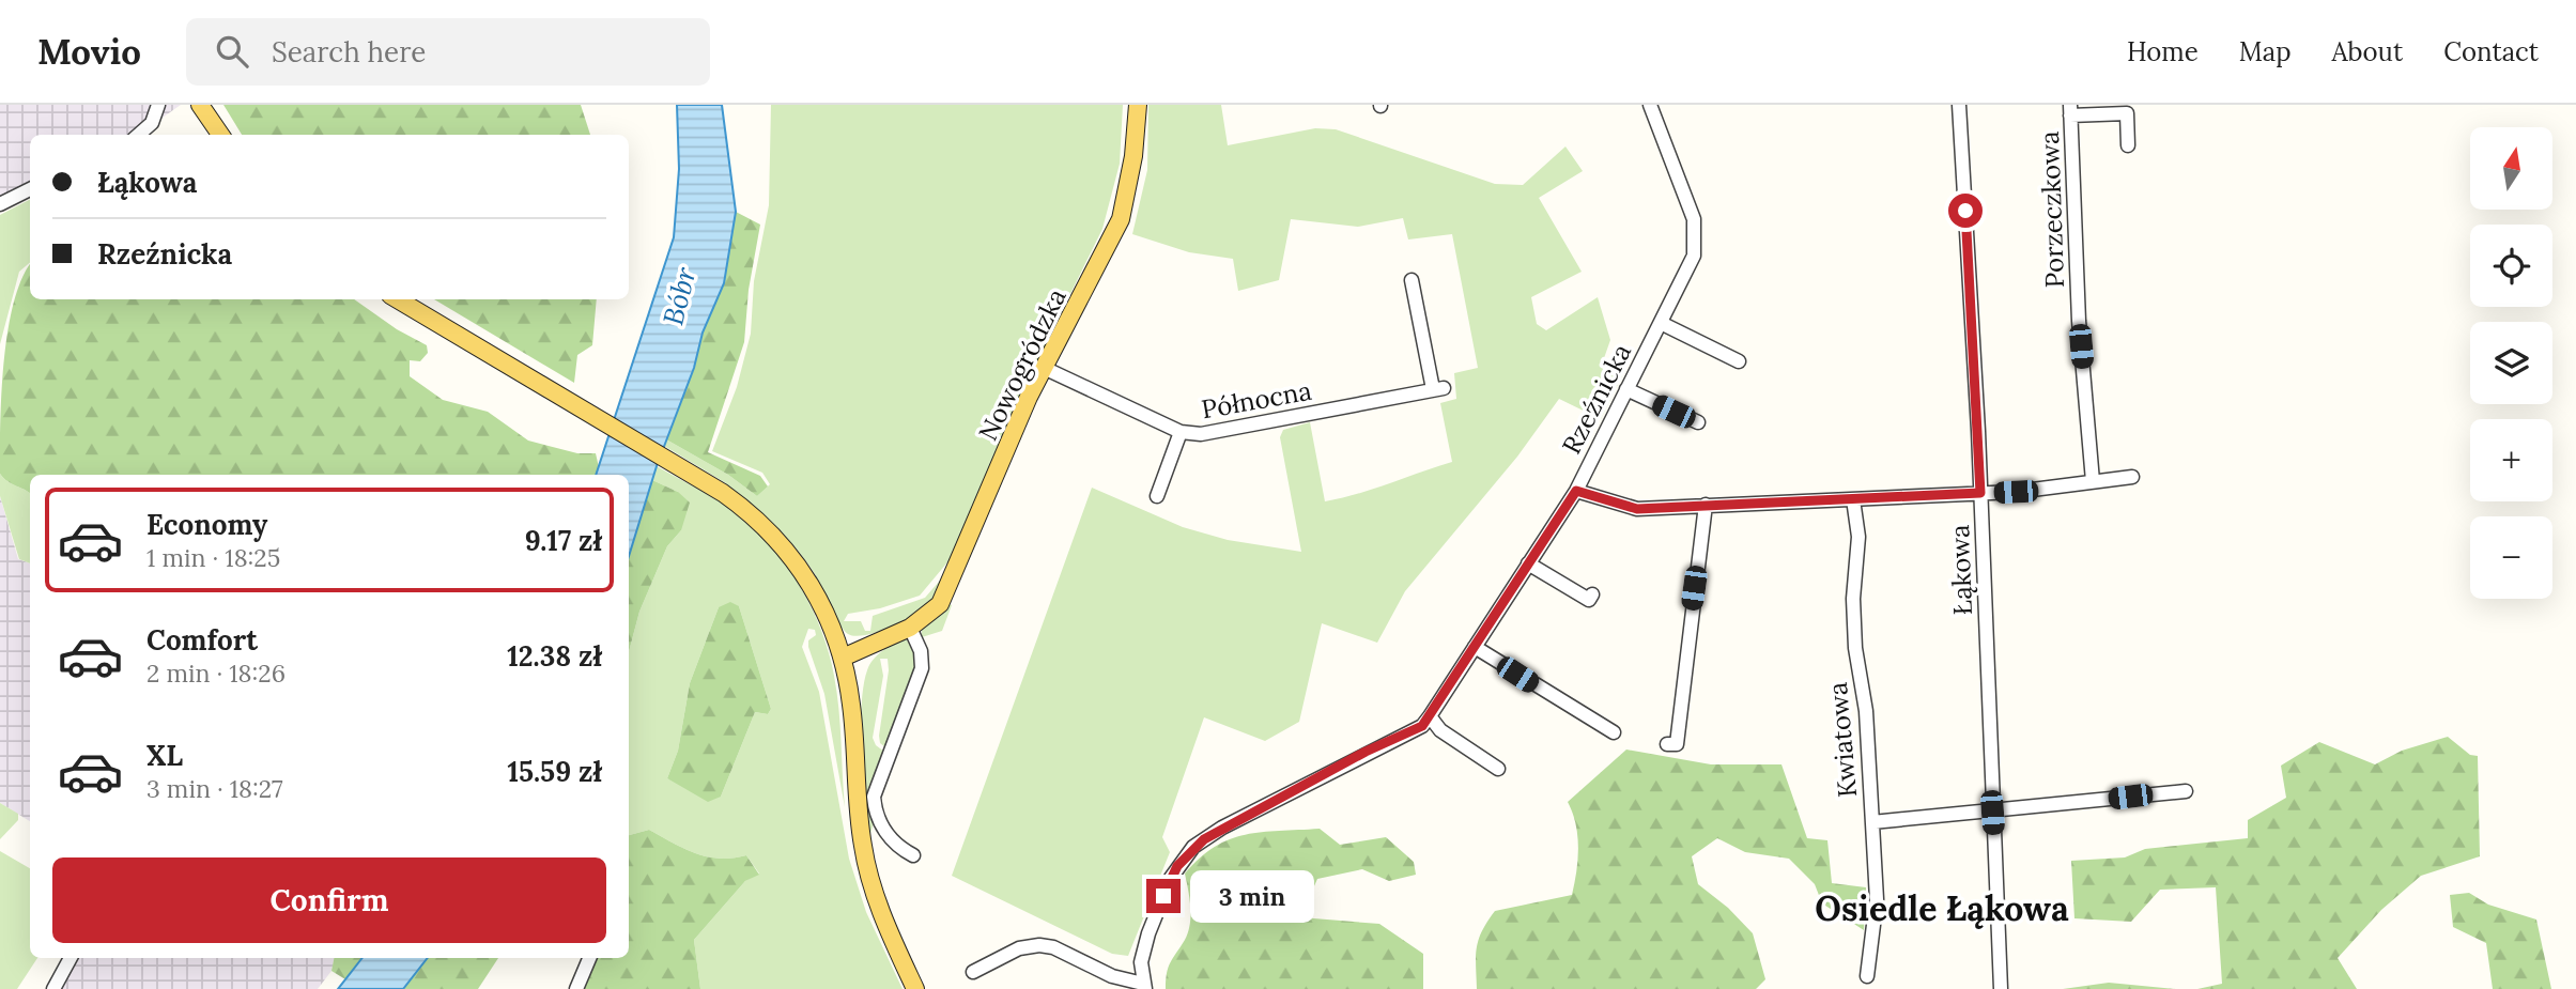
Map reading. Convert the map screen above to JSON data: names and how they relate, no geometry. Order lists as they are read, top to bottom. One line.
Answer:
{"streets":{"main road":["Nowogródzka"],"street":["Porzeczkowa","Rzeźnicka","Północna","Łąkowa","Kwiatowa"]},"crossings":[["Nowogródzka","Północna"]],"districts":["Osiedle Łąkowa"],"water":["Bóbr"],"north":"top","page":{"header":"Movio","search":"Search here","nav":["Home","Map","About","Contact"],"map_buttons":["+","−"],"banner":["Łąkowa","Rzeźnicka"],"list":[{"name":"Economy","note":"1 min · 18:25","value":"9.17 zł"},{"name":"Comfort","note":"2 min · 18:26","value":"12.38 zł"},{"name":"XL","note":"3 min · 18:27","value":"15.59 zł"}],"buttons":"Confirm","bubble":"3 min"}}
